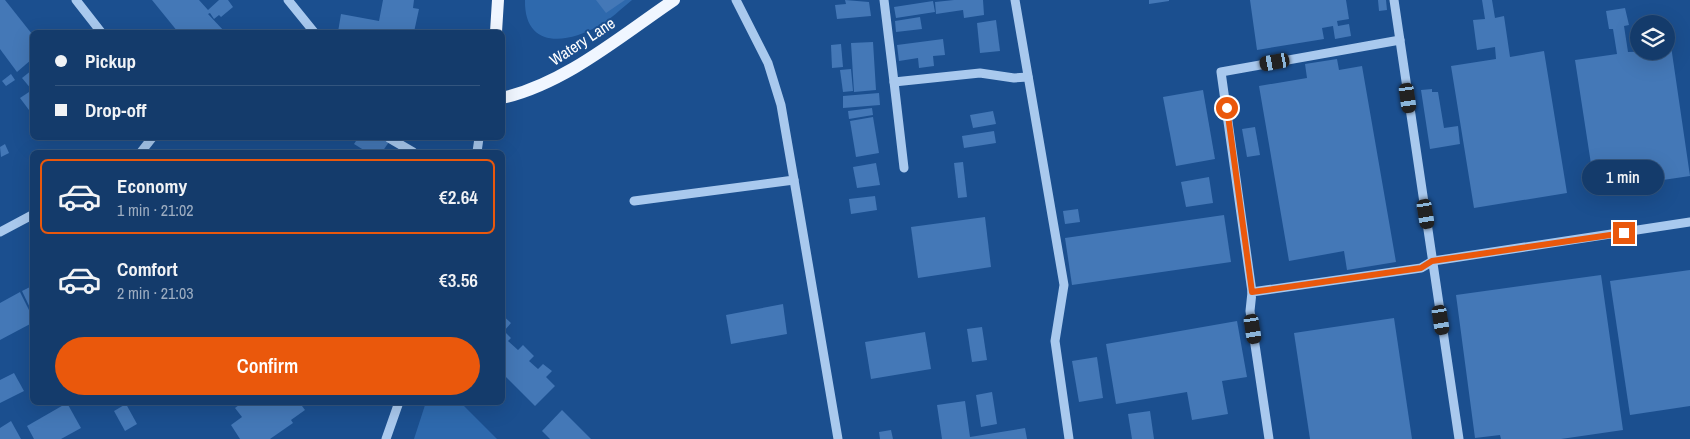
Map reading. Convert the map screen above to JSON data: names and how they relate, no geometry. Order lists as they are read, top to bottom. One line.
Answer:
{"streets":{"main road":["Watery Lane"]},"page":{"banner":["Pickup","Drop-off"],"list":[{"name":"Economy","note":"1 min · 21:02","value":"€2.64"},{"name":"Comfort","note":"2 min · 21:03","value":"€3.56"}],"bubble":"1 min","buttons":"Confirm"}}
